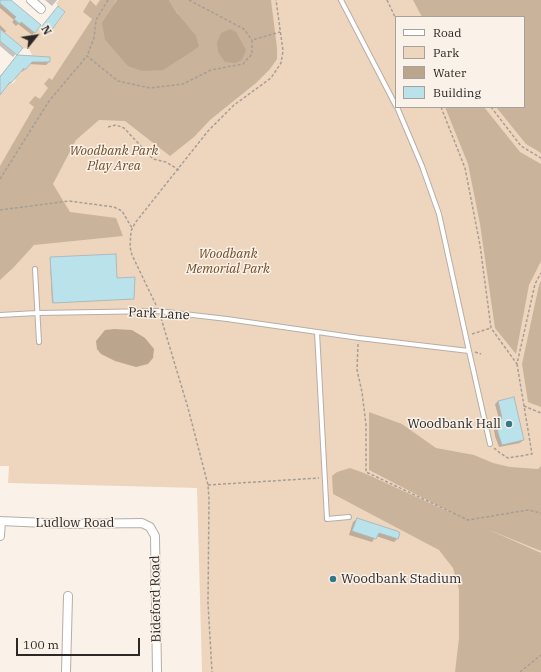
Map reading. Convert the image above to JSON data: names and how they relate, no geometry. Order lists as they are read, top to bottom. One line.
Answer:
{"streets":{"street":["Ludlow Road","Bideford Road"],"lane":["Park Lane"]},"crossings":[["Ludlow Road","Bideford Road"]],"parks":["Woodbank Park Play Area","Woodbank Memorial Park"],"places":["Woodbank Hall","Woodbank Stadium"],"legend":["Road","Park","Water","Building"],"scale_bar":"100 m","north":"top right"}
